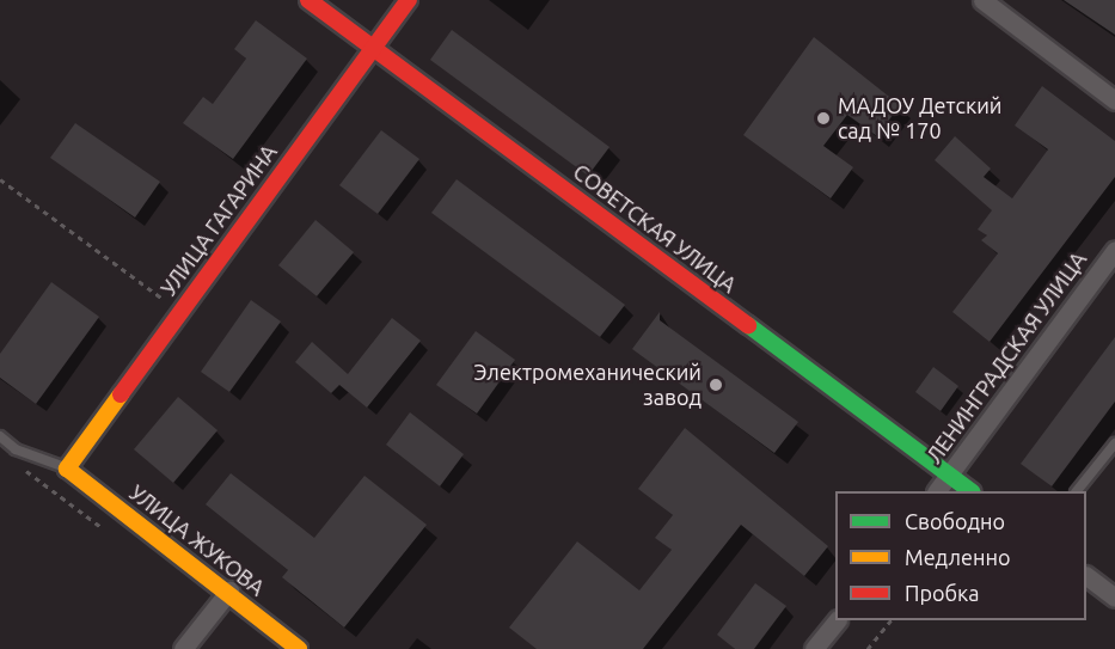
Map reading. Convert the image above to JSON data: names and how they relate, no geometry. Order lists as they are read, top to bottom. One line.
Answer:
{"streets":{"street":["УЛИЦА ГАГАРИНА","СОВЕТСКАЯ УЛИЦА","ЛЕНИНГРАДСКАЯ УЛИЦА","УЛИЦА ЖУКОВА"]},"crossings":[["УЛИЦА ГАГАРИНА","СОВЕТСКАЯ УЛИЦА"],["УЛИЦА ГАГАРИНА","УЛИЦА ЖУКОВА"],["СОВЕТСКАЯ УЛИЦА","ЛЕНИНГРАДСКАЯ УЛИЦА"]],"places":["МАДОУ Детский сад № 170","Электромеханический завод"],"legend":["Свободно","Медленно","Пробка"]}
